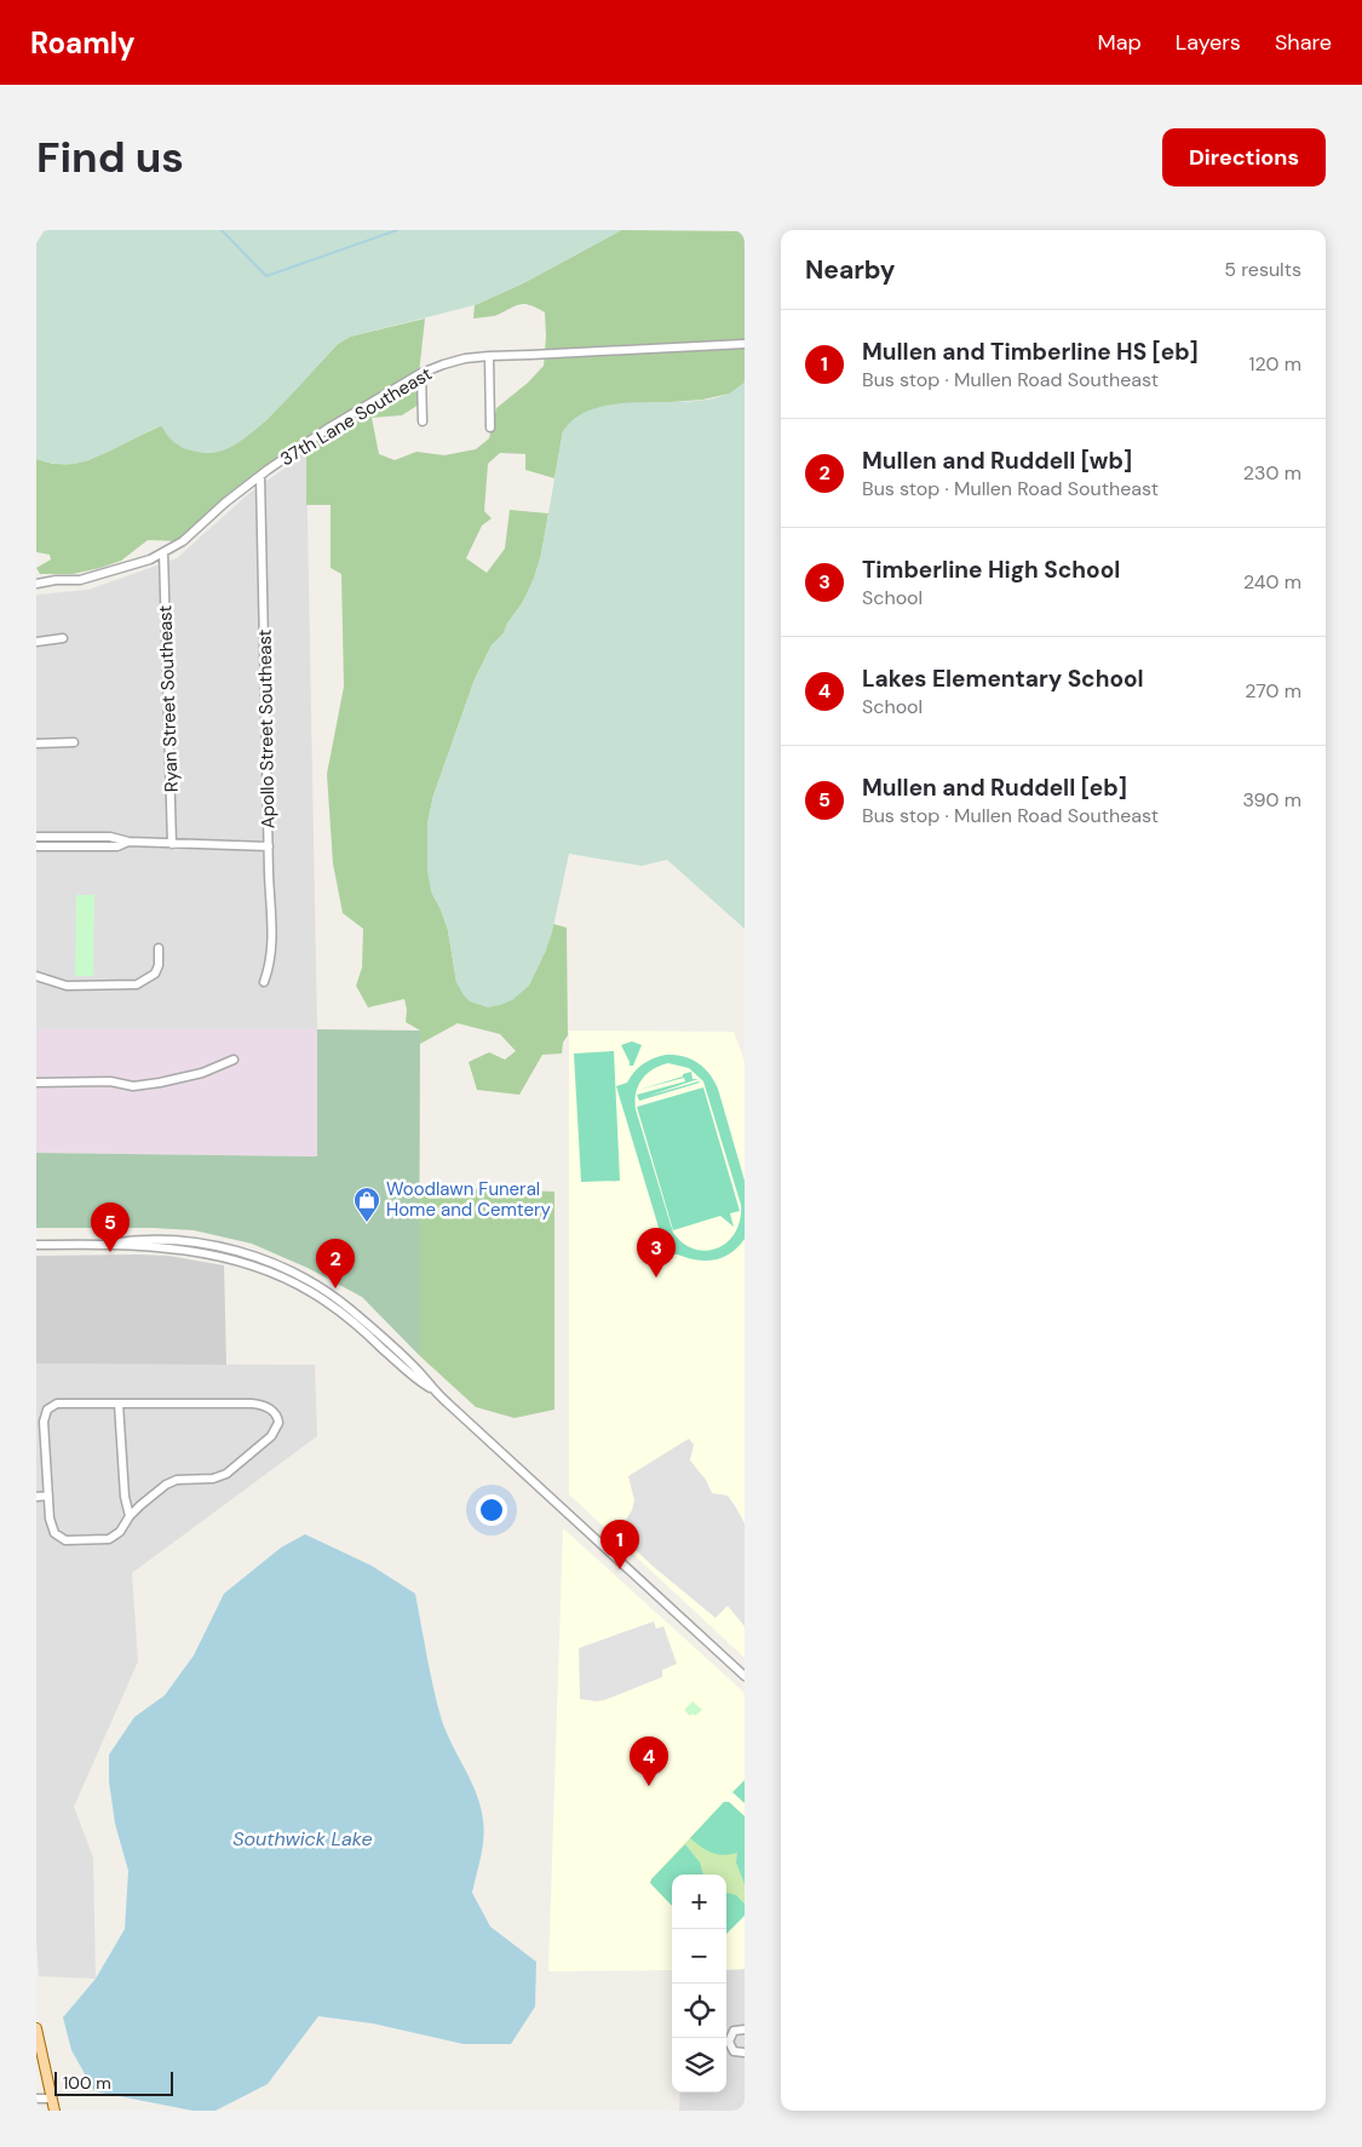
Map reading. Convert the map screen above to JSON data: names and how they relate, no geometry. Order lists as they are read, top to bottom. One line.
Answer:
{"streets":{"street":["37th Lane Southeast","Ryan Street Southeast","Apollo Street Southeast"]},"crossings":[["37th Lane Southeast","Ryan Street Southeast"],["37th Lane Southeast","Apollo Street Southeast"]],"water":["Southwick Lake"],"places":{"shop":["Woodlawn Funeral Home and Cemtery"]},"scale_bar":"100 m","page":{"header":"Roamly","nav":["Map","Layers","Share"],"buttons":"Directions","title":"Find us","heading":["Nearby","5 results"],"list":[{"mark":"1","name":"Mullen and Timberline HS [eb]","note":"Bus stop · Mullen Road Southeast","value":"120 m"},{"mark":"2","name":"Mullen and Ruddell [wb]","note":"Bus stop · Mullen Road Southeast","value":"230 m"},{"mark":"3","name":"Timberline High School","note":"School","value":"240 m"},{"mark":"4","name":"Lakes Elementary School","note":"School","value":"270 m"},{"mark":"5","name":"Mullen and Ruddell [eb]","note":"Bus stop · Mullen Road Southeast","value":"390 m"}],"pins":["5","3","2","1","4"],"map_buttons":["+","−"],"scale":"100 m"}}
